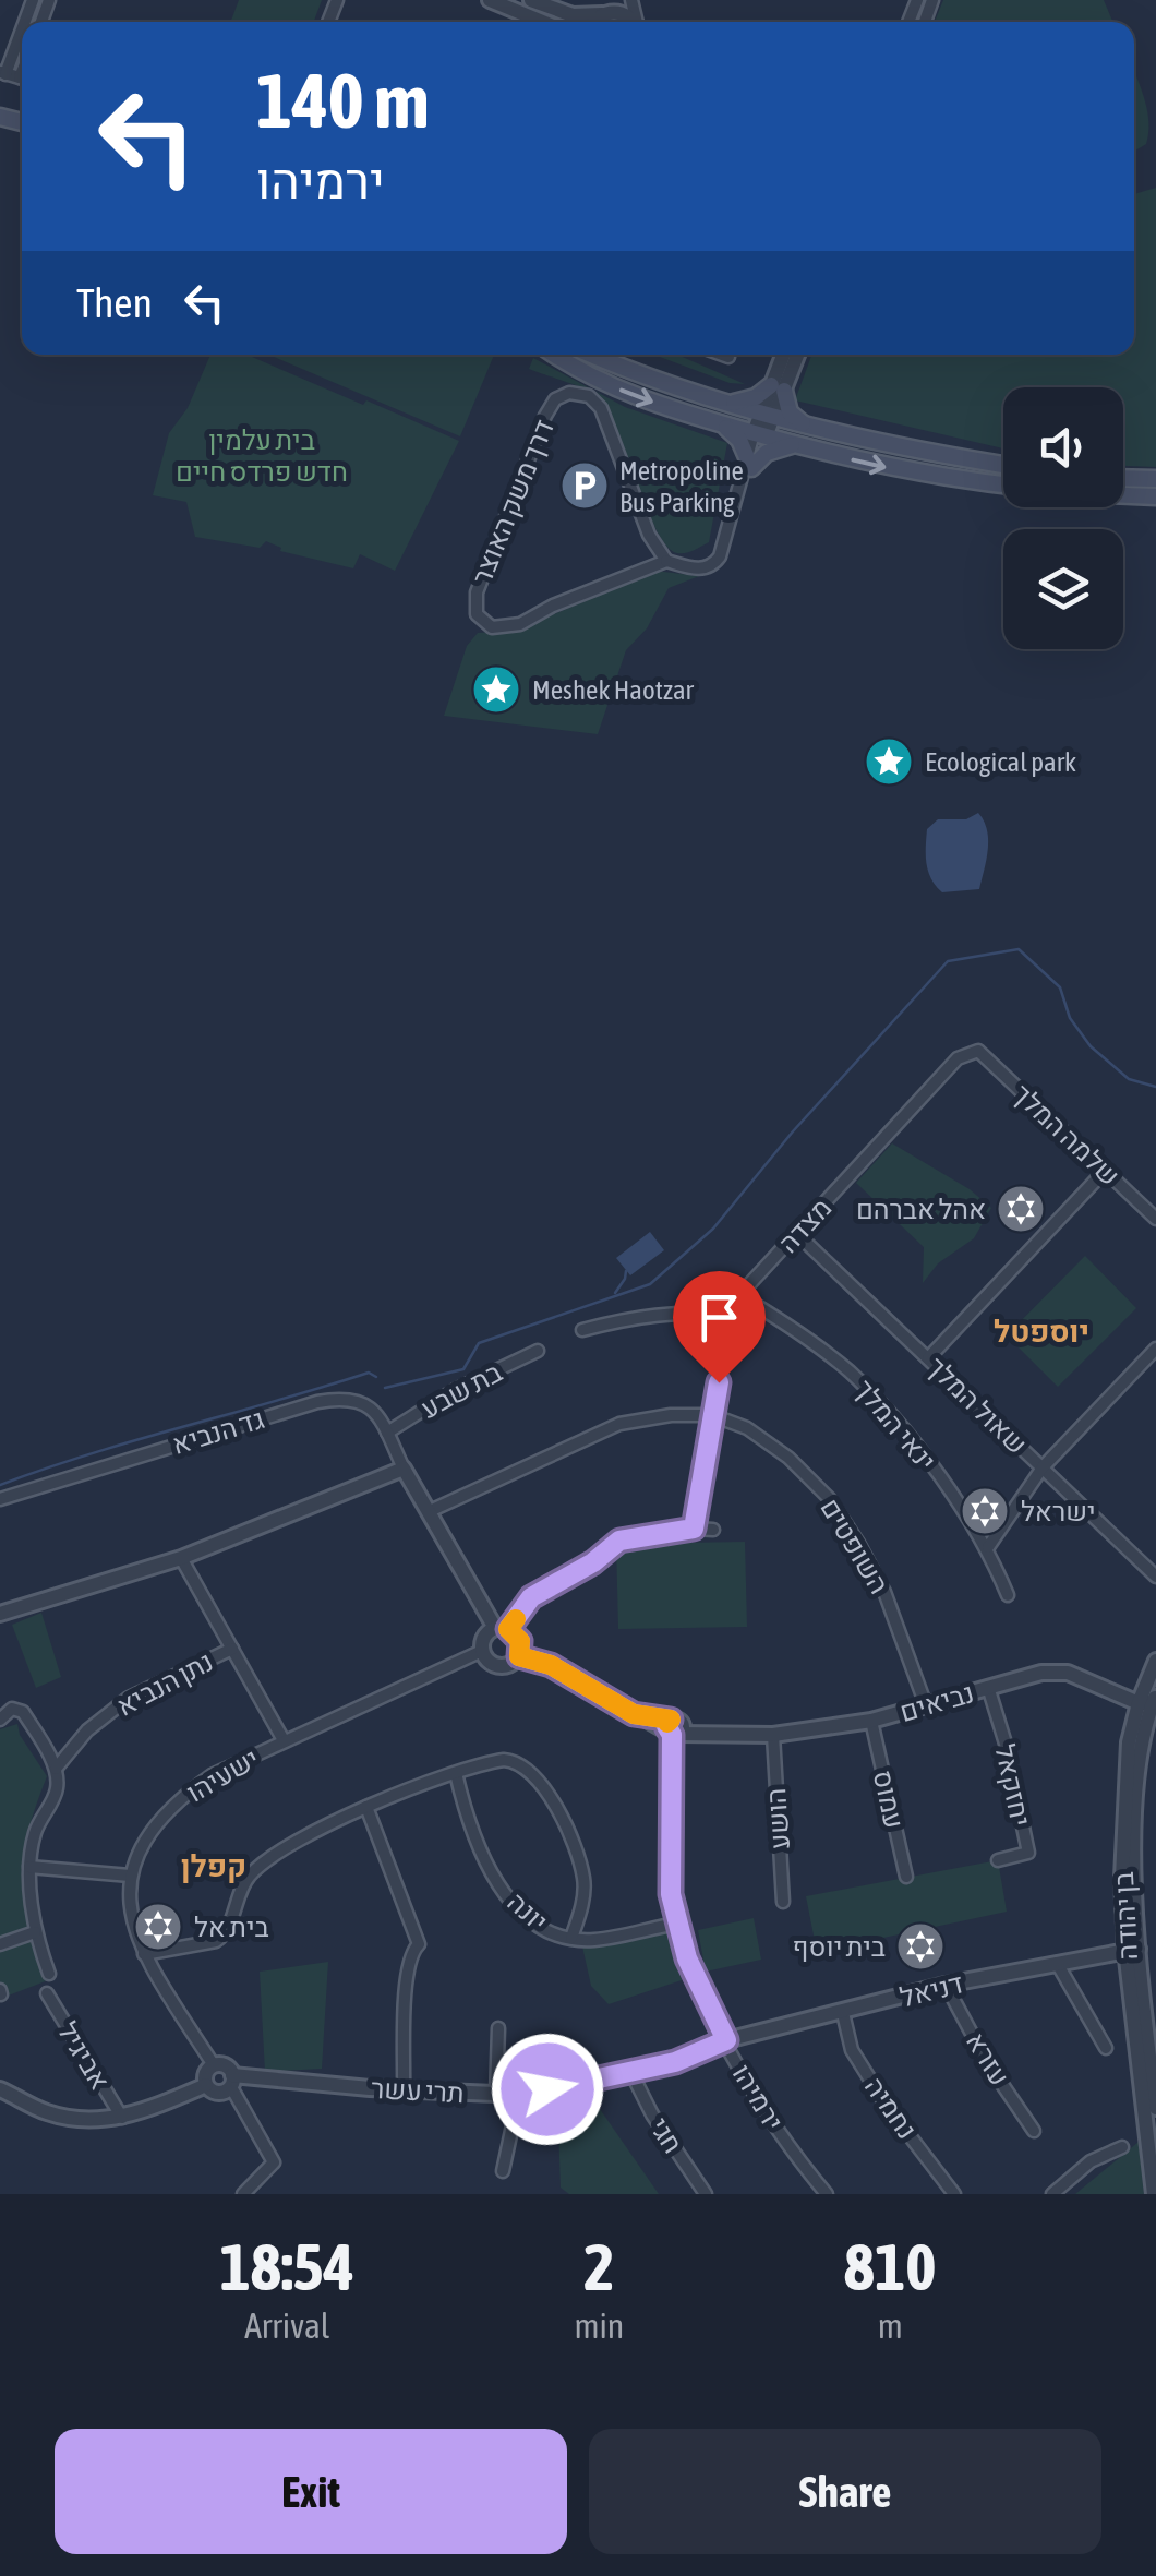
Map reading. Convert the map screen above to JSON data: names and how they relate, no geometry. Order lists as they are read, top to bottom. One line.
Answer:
{"streets":{"street":["דרך משק האוצר","שלמה המלך","מצדה","בת שבע","שאול המלך","ינאי המלך","גד הנביא","השופטים","נתן הנביא","נביאים","ישעיהו","יחזקאל","עמוס","הושע","יונה","בן יהודה","דניאל","אביגיל","עזרא","תרי עשר","ירמיהו","נחמיה","חגי"]},"crossings":[["שלמה המלך","מצדה"],["מצדה","שאול המלך"],["מצדה","ינאי המלך"],["מצדה","השופטים"],["בת שבע","גד הנביא"],["השופטים","נביאים"],["נביאים","ישעיהו"],["נביאים","יחזקאל"],["נביאים","עמוס"],["נביאים","הושע"],["נביאים","בן יהודה"],["נביאים","ירמיהו"],["יונה","ירמיהו"],["בן יהודה","דניאל"],["דניאל","עזרא"],["דניאל","תרי עשר"],["דניאל","ירמיהו"],["דניאל","נחמיה"],["תרי עשר","ירמיהו"],["תרי עשר","חגי"]],"districts":["יוספטל","קפלן"],"parks":["בית עלמין חדש פרדס חיים"],"places":{"parking":["Metropoline Bus Parking"],"place":["Meshek Haotzar","Ecological park"],"synagogue":["אהל אברהם","ישראל","בית אל","בית יוסף"]},"page":{"turn":["140 m","ירמיהו"],"then":"Then","eta":["18:54","Arrival","2","min","810","m"],"buttons":["Exit","Share"]}}
